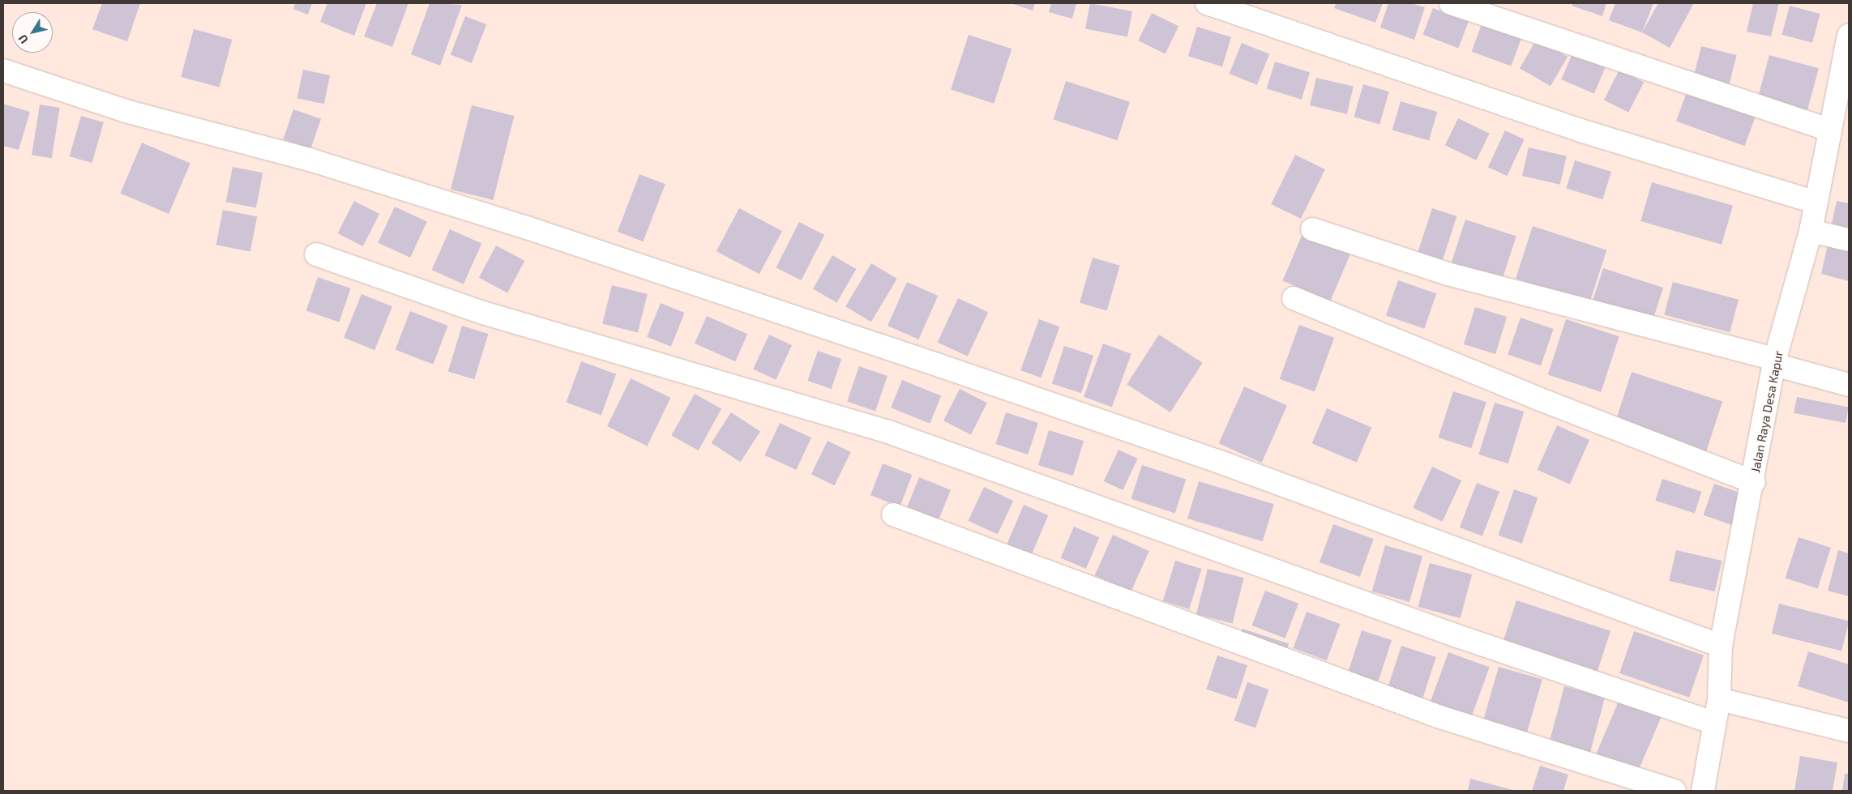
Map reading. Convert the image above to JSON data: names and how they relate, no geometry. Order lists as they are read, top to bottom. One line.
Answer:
{"streets":{"street":["Jalan Raya Desa Kapur"]},"north":"bottom left"}
